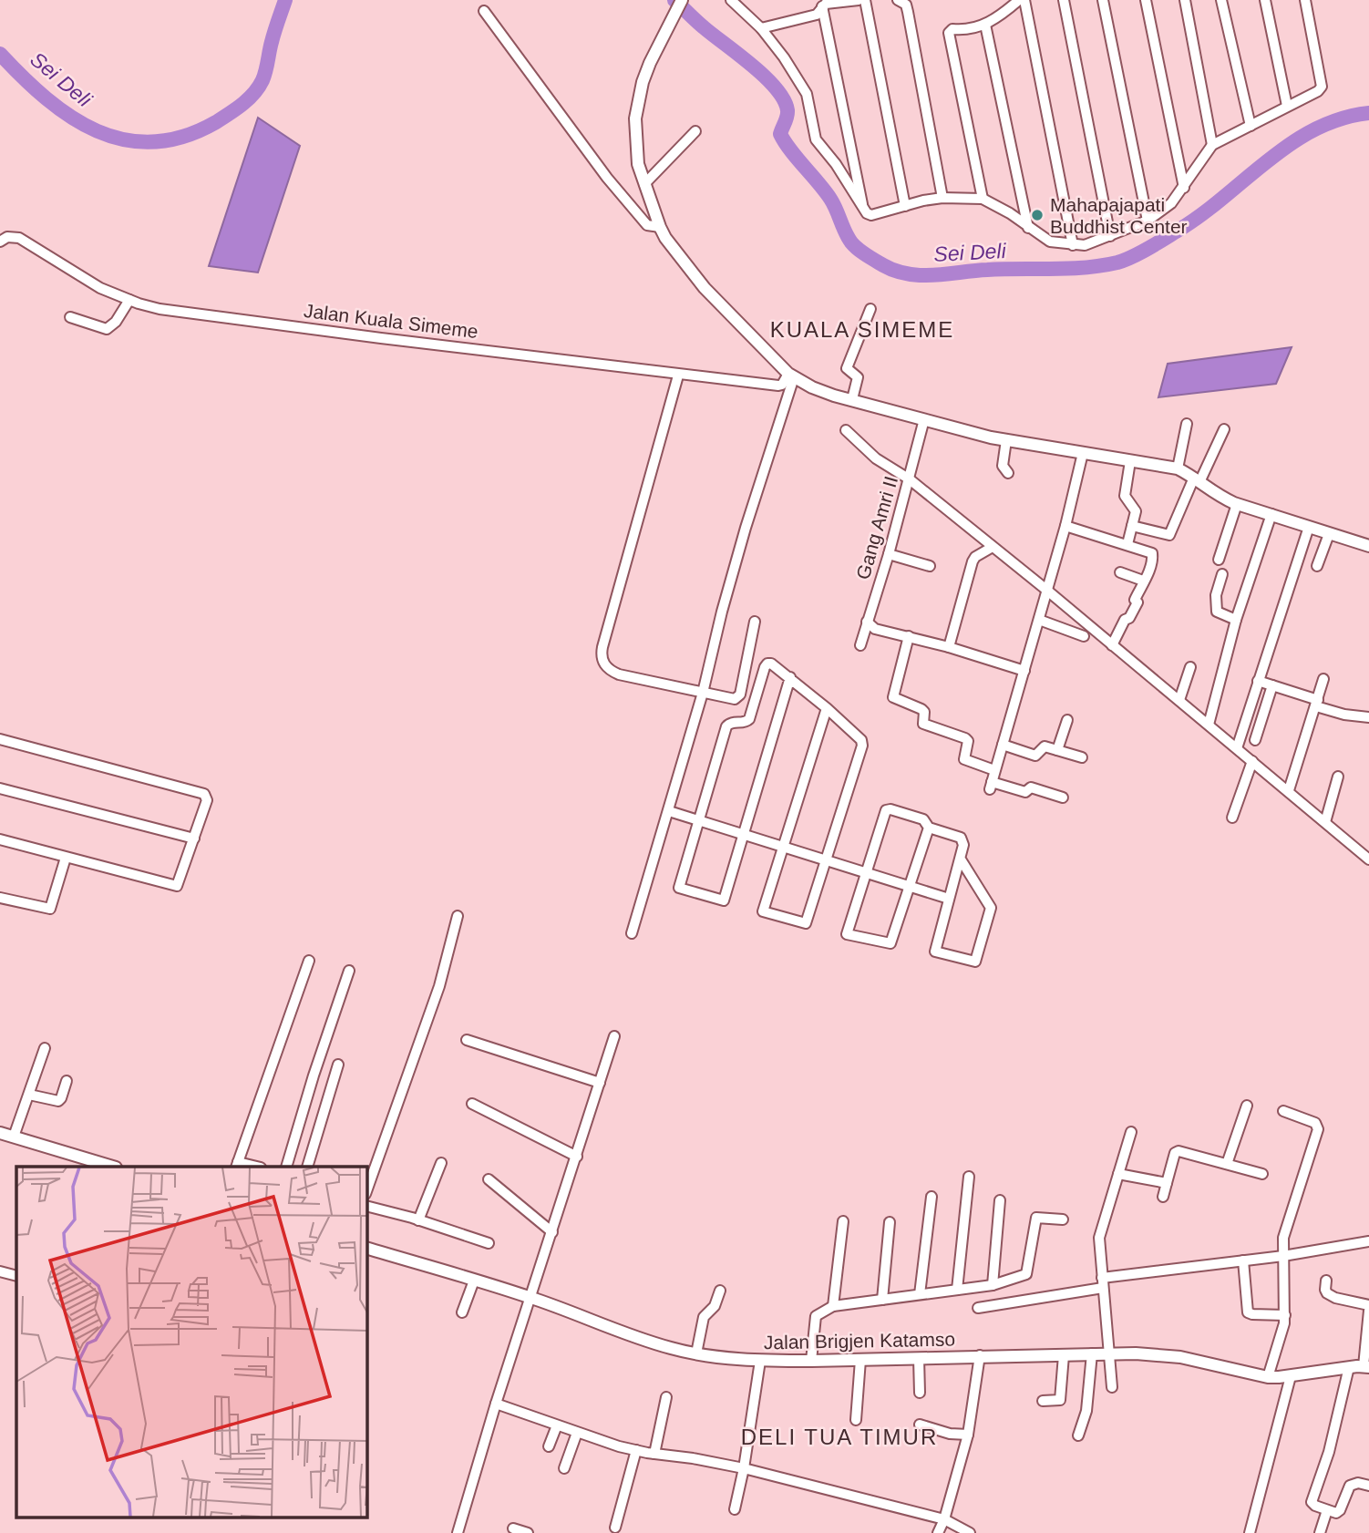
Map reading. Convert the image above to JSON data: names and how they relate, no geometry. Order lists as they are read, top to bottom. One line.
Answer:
{"streets":{"main road":["Jalan Brigjen Katamso"],"street":["Jalan Kuala Simeme","Gang Amri II"]},"districts":["KUALA SIMEME","DELI TUA TIMUR"],"water":["Sei Deli"],"places":["Mahapajapati Buddhist Center"]}
